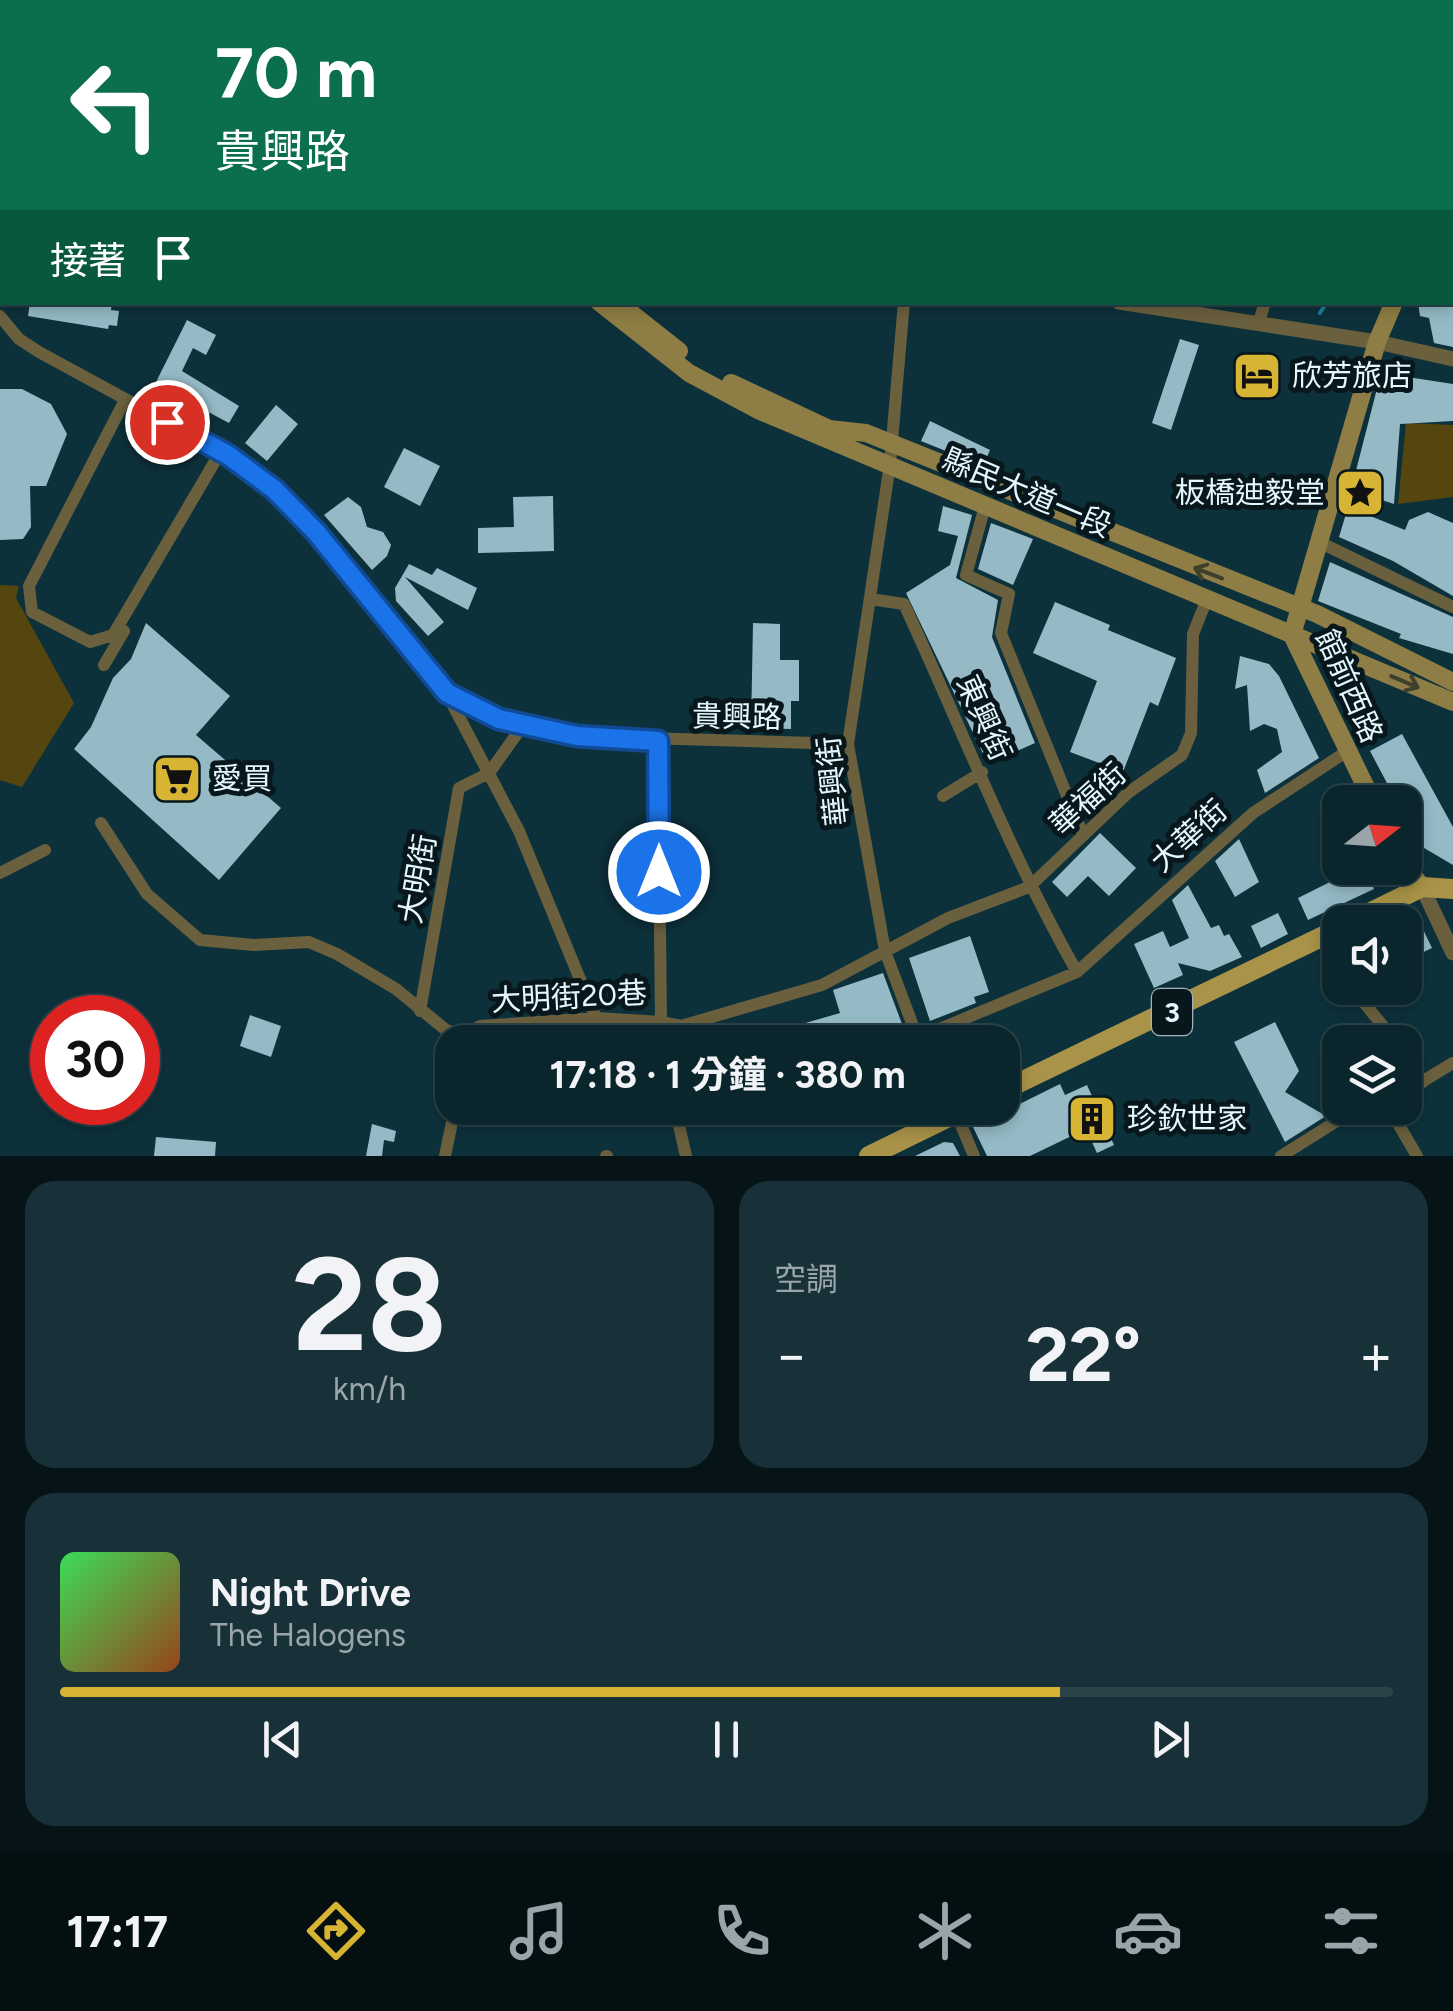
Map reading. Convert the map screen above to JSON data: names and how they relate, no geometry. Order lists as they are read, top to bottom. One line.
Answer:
{"streets":{"main road":["縣民大道一段","館前西路","3"],"street":["貴興路","東興街","華興街","華福街","大華街","大明街","大明街20巷"]},"crossings":[["縣民大道一段","館前西路"],["縣民大道一段","東興街"],["縣民大道一段","華興街"],["縣民大道一段","華福街"],["館前西路","大華街"],["貴興路","華興街"],["貴興路","大明街20巷"],["東興街","華興街"],["東興街","華福街"],["華興街","華福街"],["華福街","大明街20巷"]],"places":{"hotel":["欣芳旅店"],"place":["板橋迪毅堂"],"supermarket":["愛買"],"building":["珍欽世家"]},"north":"right","page":{"turn":["70 m","貴興路"],"then":"接著","limit":"30","trip":"17:18 · 1 分鐘 · 380 m","tile":[["28","km/h"],"空調"],"heat":["−","22°","+"],"song":["Night Drive","The Halogens"],"tabs":"17:17"}}
